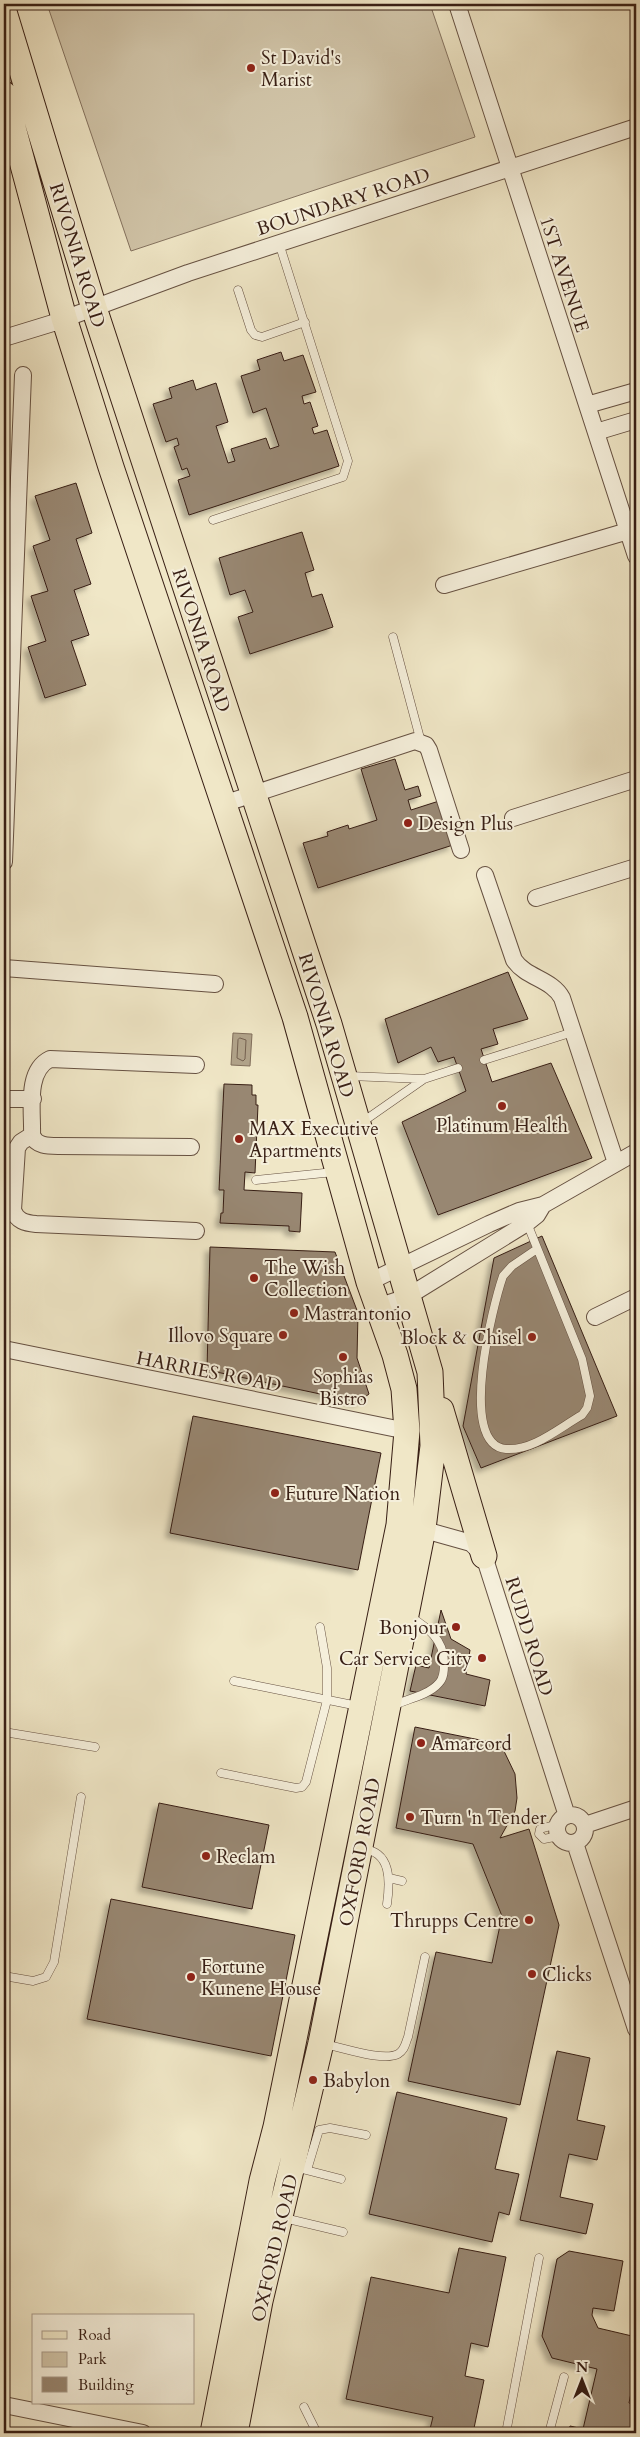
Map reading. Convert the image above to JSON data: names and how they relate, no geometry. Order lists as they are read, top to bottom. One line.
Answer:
{"streets":{"main road":["RIVONIA ROAD","OXFORD ROAD"],"street":["BOUNDARY ROAD","1ST AVENUE","HARRIES ROAD","RUDD ROAD"]},"crossings":[["BOUNDARY ROAD","RIVONIA ROAD"],["BOUNDARY ROAD","1ST AVENUE"],["RIVONIA ROAD","OXFORD ROAD"],["HARRIES ROAD","OXFORD ROAD"]],"places":["St David's Marist","Design Plus","Platinum Health","MAX Executive Apartments","The Wish Collection","Mastrantonio","Illovo Square","Block & Chisel","Sophias Bistro","Future Nation","Bonjour","Car Service City","Amarcord","Turn 'n Tender","Reclam","Thrupps Centre","Clicks","Fortune Kunene House","Babylon"],"legend":["Road","Park","Building"],"north":"top"}
